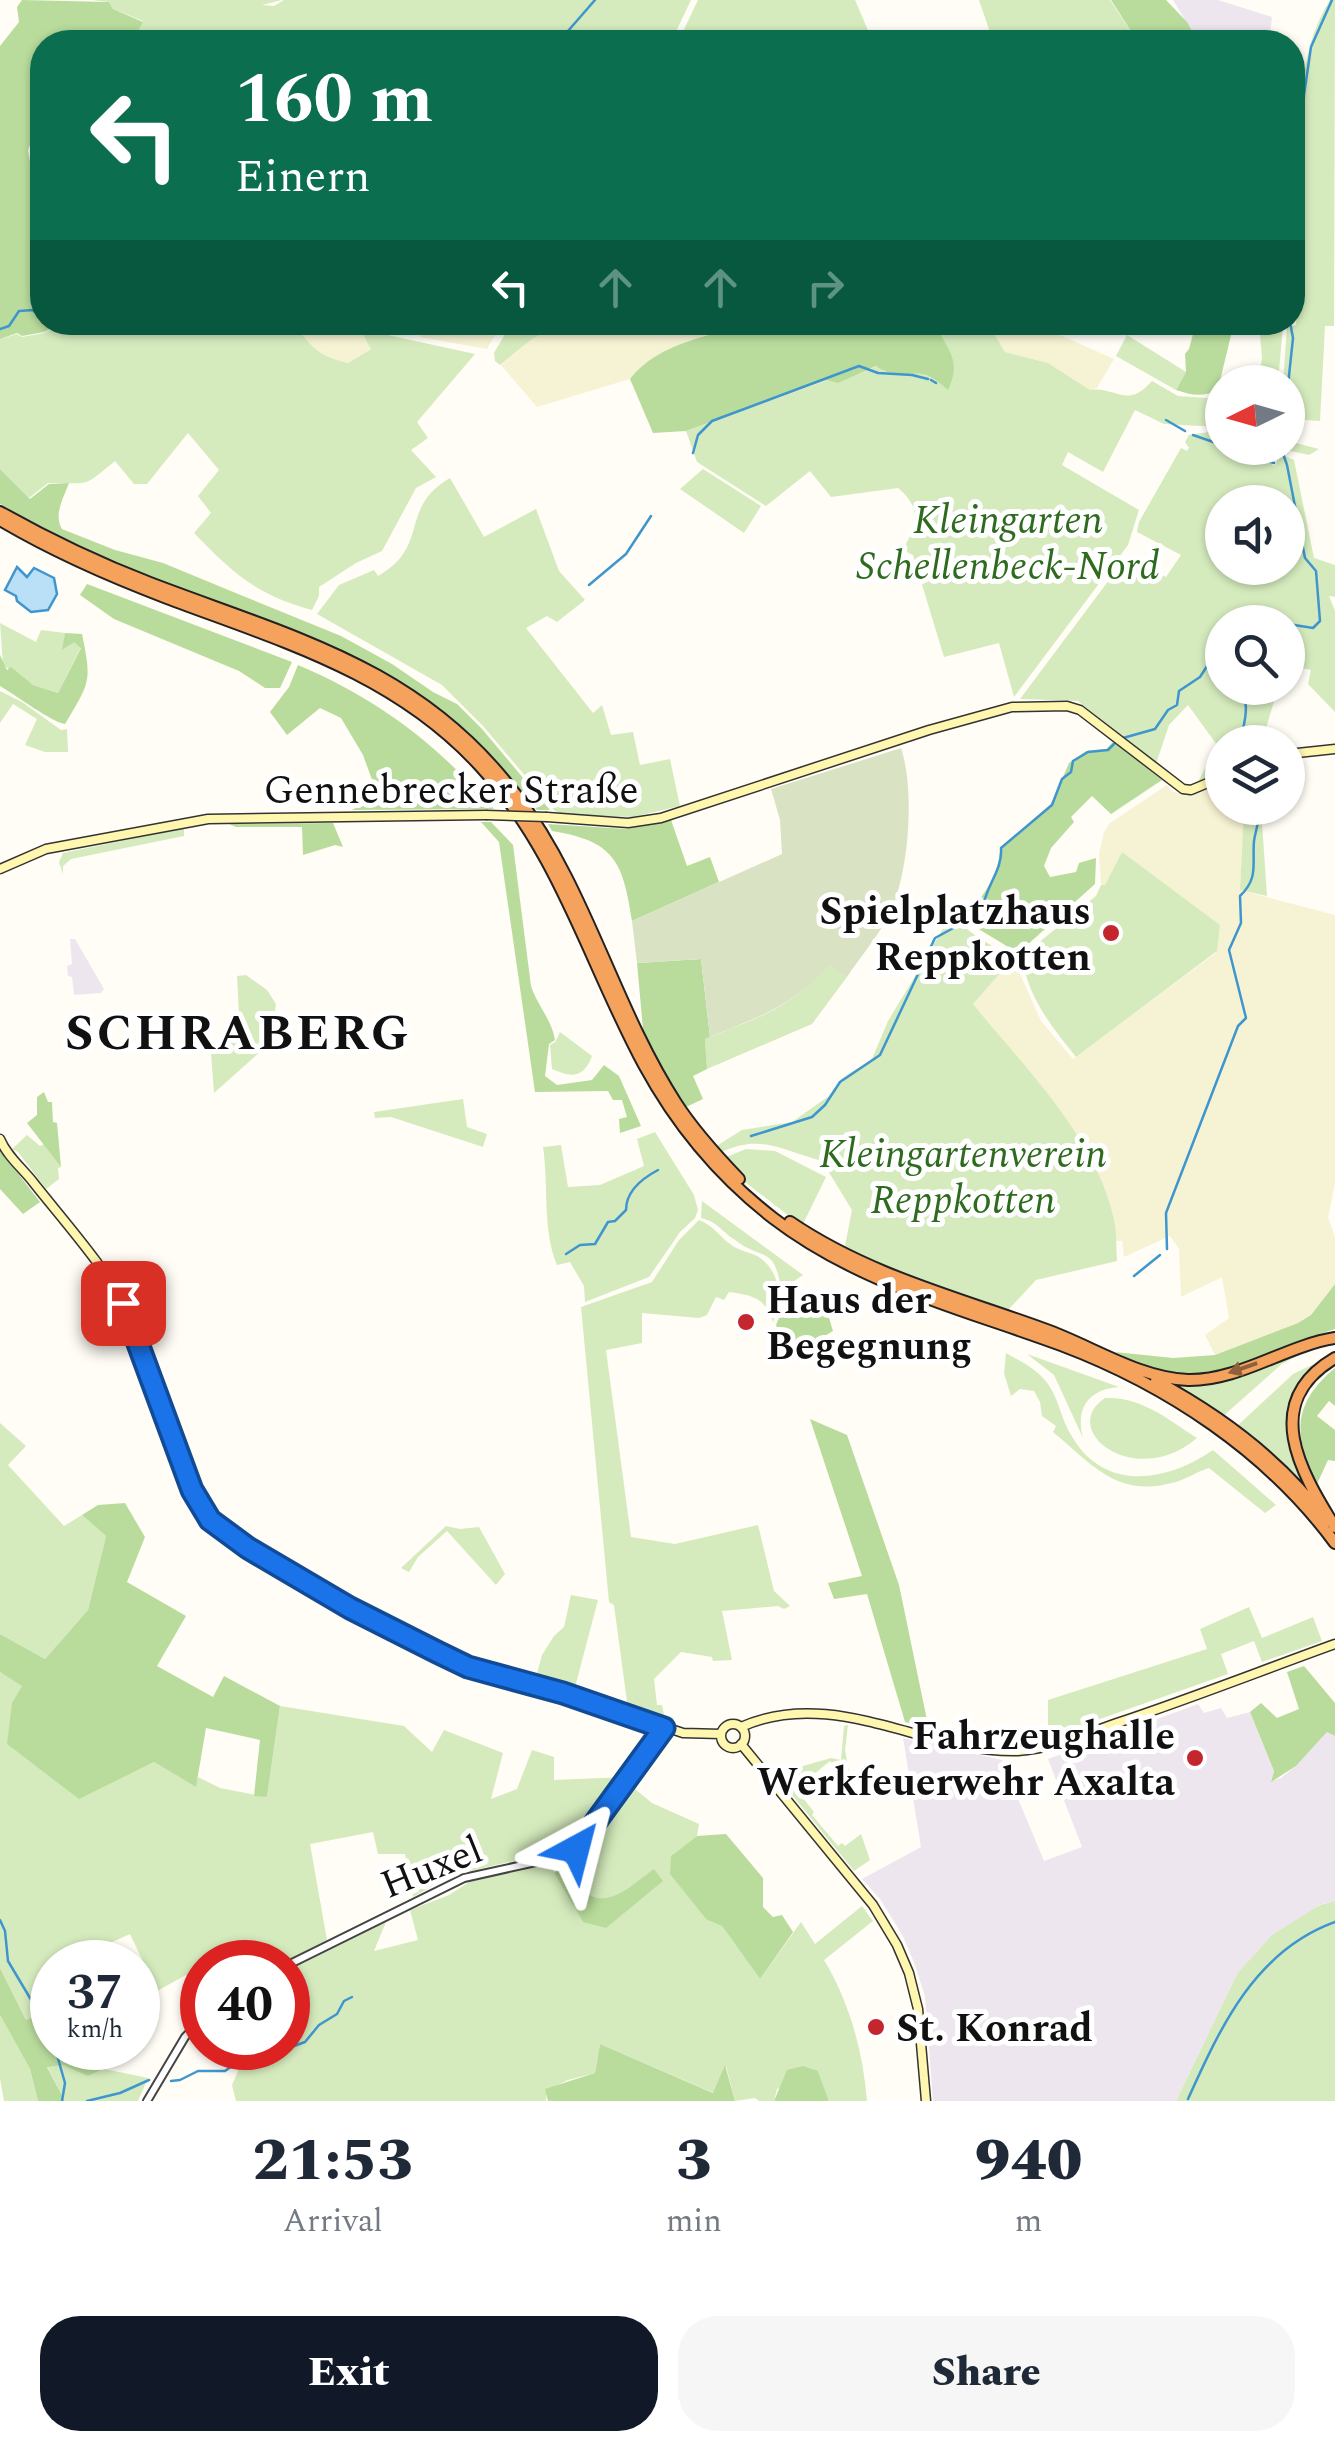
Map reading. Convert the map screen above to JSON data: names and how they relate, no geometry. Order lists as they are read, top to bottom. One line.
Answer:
{"streets":{"main road":["Gennebrecker Straße"],"street":["Huxel"]},"districts":["SCHRABERG"],"parks":["Kleingarten Schellenbeck-Nord","Kleingartenverein Reppkotten"],"places":["Spielplatzhaus Reppkotten","Haus der Begegnung","Fahrzeughalle Werkfeuerwehr Axalta","St. Konrad"],"north":"left","page":{"turn":["160 m","Einern"],"speed":"37 km/h","limit":"40","eta":["21:53","Arrival","3","min","940","m"],"buttons":["Exit","Share"]}}
